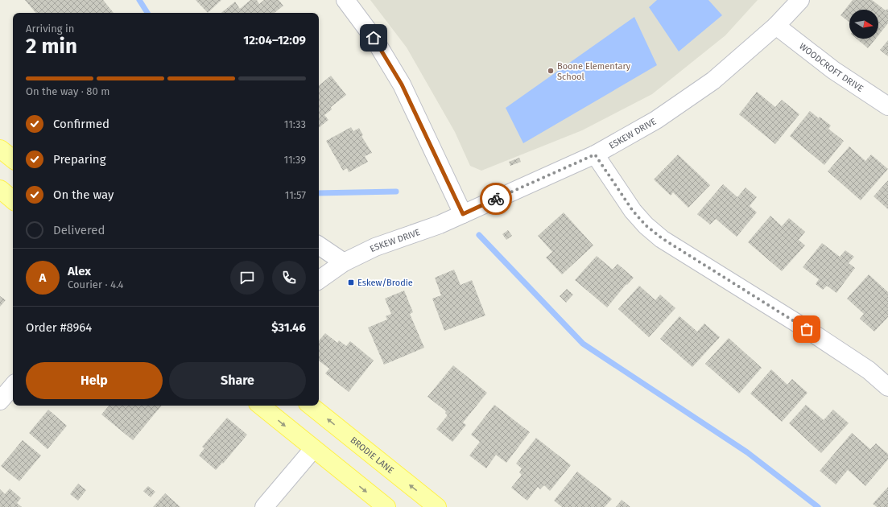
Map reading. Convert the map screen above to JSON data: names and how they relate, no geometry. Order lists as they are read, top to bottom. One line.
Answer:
{"streets":{"main road":["BRODIE LANE"],"street":["WOODCROFT DRIVE","ESKEW DRIVE"]},"crossings":[["WOODCROFT DRIVE","ESKEW DRIVE"]],"places":{"other":["Boone Elementary School"],"transit":["Eskew/Brodie"]},"north":"right","page":{"heading":["2 min","Arriving in","12:04–12:09"],"panel":["Alex","Courier · 4.4","Order #8964","$31.46"],"bar":"On the way · 80 m","list":[["Confirmed","11:33"],["Preparing","11:39"],["On the way","11:57"],"Delivered"],"round":"A","buttons":["Help","Share"]}}
